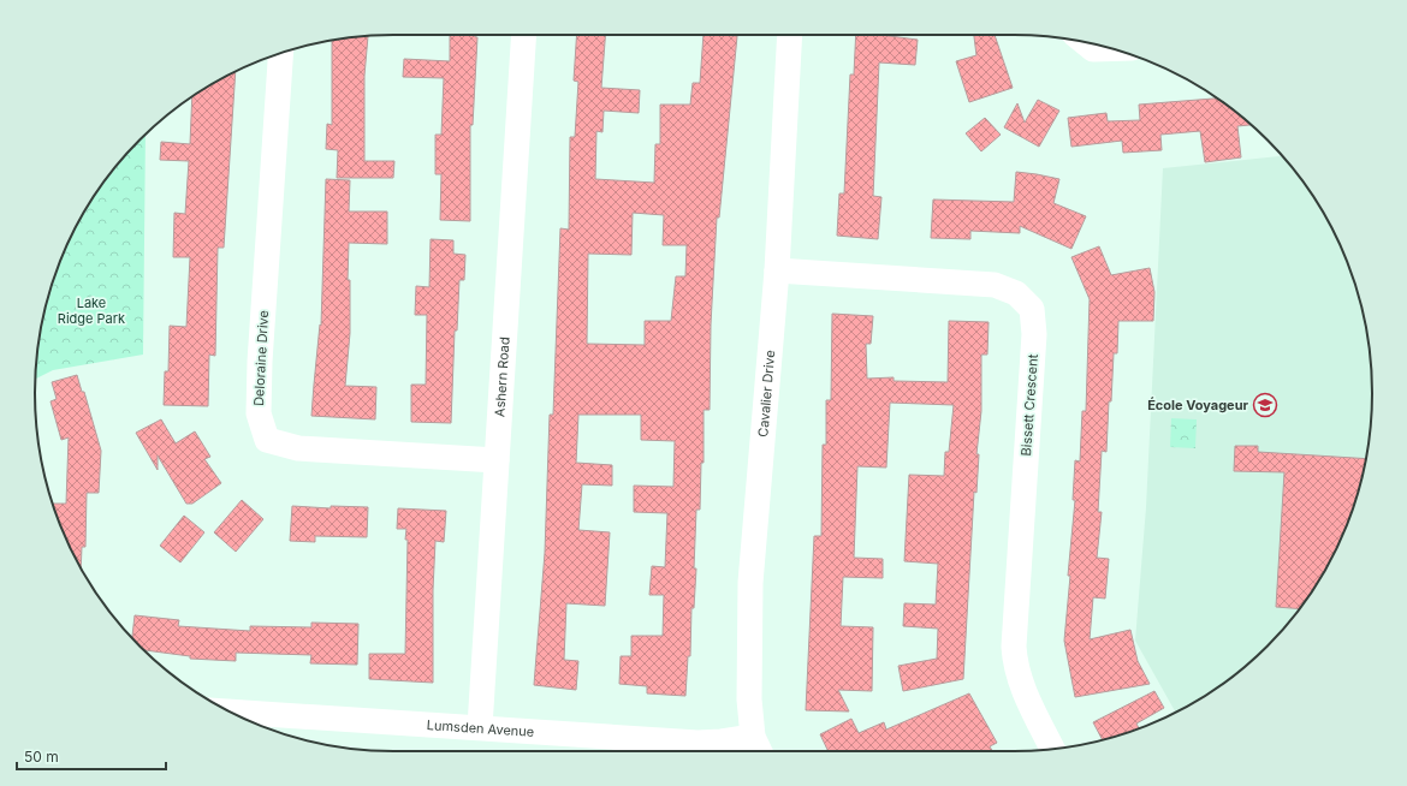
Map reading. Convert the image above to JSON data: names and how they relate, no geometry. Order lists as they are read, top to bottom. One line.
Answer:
{"streets":{"street":["Deloraine Drive","Ashern Road","Cavalier Drive","Bissett Crescent","Lumsden Avenue"]},"crossings":[["Deloraine Drive","Ashern Road"],["Ashern Road","Lumsden Avenue"],["Cavalier Drive","Bissett Crescent"],["Cavalier Drive","Lumsden Avenue"]],"parks":["Lake Ridge Park"],"places":{"school or university":["École Voyageur"]},"scale_bar":"50 m"}
